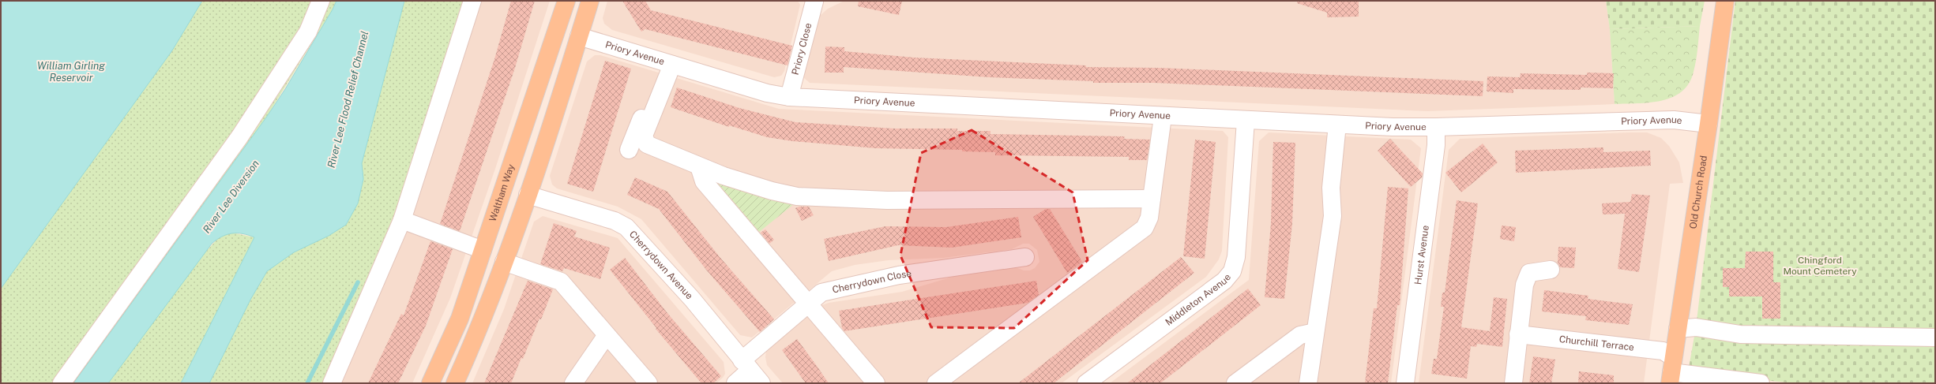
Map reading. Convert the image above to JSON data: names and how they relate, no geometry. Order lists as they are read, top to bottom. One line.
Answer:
{"streets":{"main road":["Old Church Road","Waltham Way"],"street":["Priory Close","Priory Avenue","Hurst Avenue","Cherrydown Avenue","Cherrydown Close","Middleton Avenue","Churchill Terrace"]},"crossings":[["Priory Close","Priory Avenue"],["Priory Avenue","Old Church Road"],["Priory Avenue","Hurst Avenue"],["Priory Avenue","Middleton Avenue"],["Old Church Road","Churchill Terrace"],["Cherrydown Avenue","Cherrydown Close"]],"water":["William Girling Reservoir","River Lee Flood Relief Channel","River Lee Diversion"],"parks":["Chingford Mount Cemetery"]}
